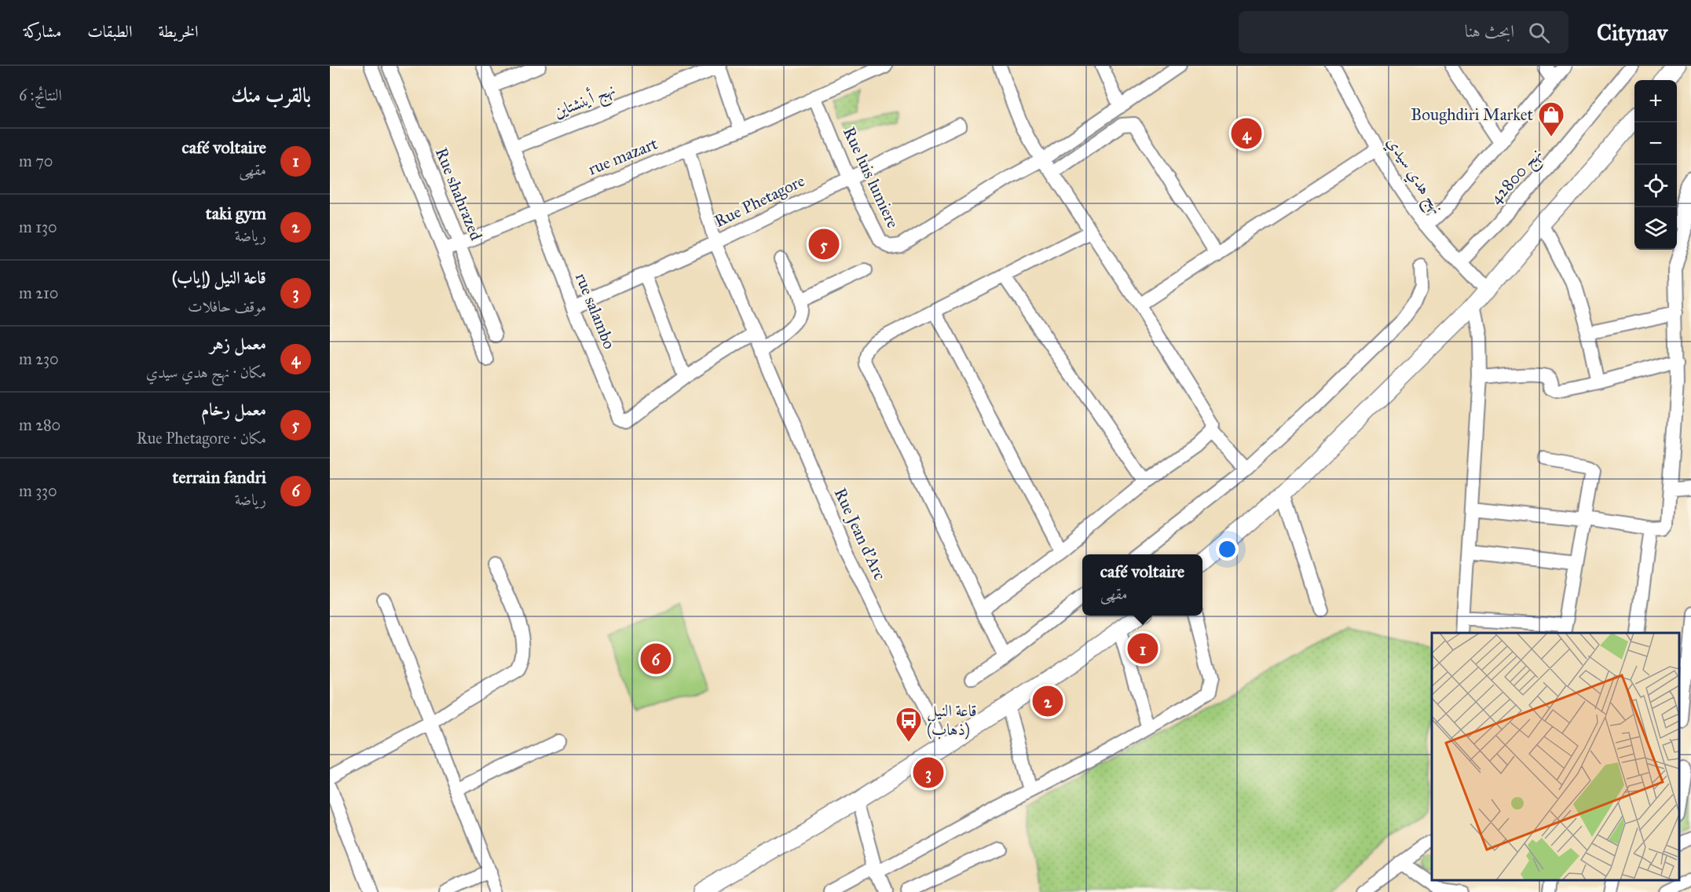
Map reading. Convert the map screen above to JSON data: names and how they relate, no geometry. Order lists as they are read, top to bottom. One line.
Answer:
{"streets":{"street":["نهج أينشتاين","rue mazart","نهج هدي سيدي","نهج 42800","Rue luis lumiere","Rue shahrazed","Rue Phetagore","rue salambo","Rue Jean d'Arc"]},"crossings":[["نهج أينشتاين","rue salambo"],["rue mazart","Rue luis lumiere"],["rue mazart","Rue shahrazed"],["rue mazart","rue salambo"],["rue mazart","Rue Jean d'Arc"],["نهج هدي سيدي","نهج 42800"],["Rue luis lumiere","Rue Phetagore"],["Rue Phetagore","rue salambo"],["Rue Phetagore","Rue Jean d'Arc"],["rue salambo","Rue Jean d'Arc"]],"places":{"shop":["Boughdiri Market"],"bus stop":["قاعة النيل (ذهاب)"]},"page":{"header":"Citynav","search":"ابحث هنا","nav":["الخريطة","الطبقات","مشاركة"],"heading":["بالقرب منك","النتائج: 6"],"map_buttons":["+","−"],"pins":["4","5","1","6","2","3"],"list":[{"mark":"1","name":"café voltaire","note":"مقهى","value":"70 m"},{"mark":"2","name":"taki gym","note":"رياضة","value":"130 m"},{"mark":"3","name":"قاعة النيل (إياب)","note":"موقف حافلات","value":"210 m"},{"mark":"4","name":"معمل زهر","note":"مكان · نهج هدي سيدي","value":"230 m"},{"mark":"5","name":"معمل رخام","note":"مكان · Rue Phetagore","value":"280 m"},{"mark":"6","name":"terrain fandri","note":"رياضة","value":"330 m"}],"popup":["café voltaire","مقهى"]}}
